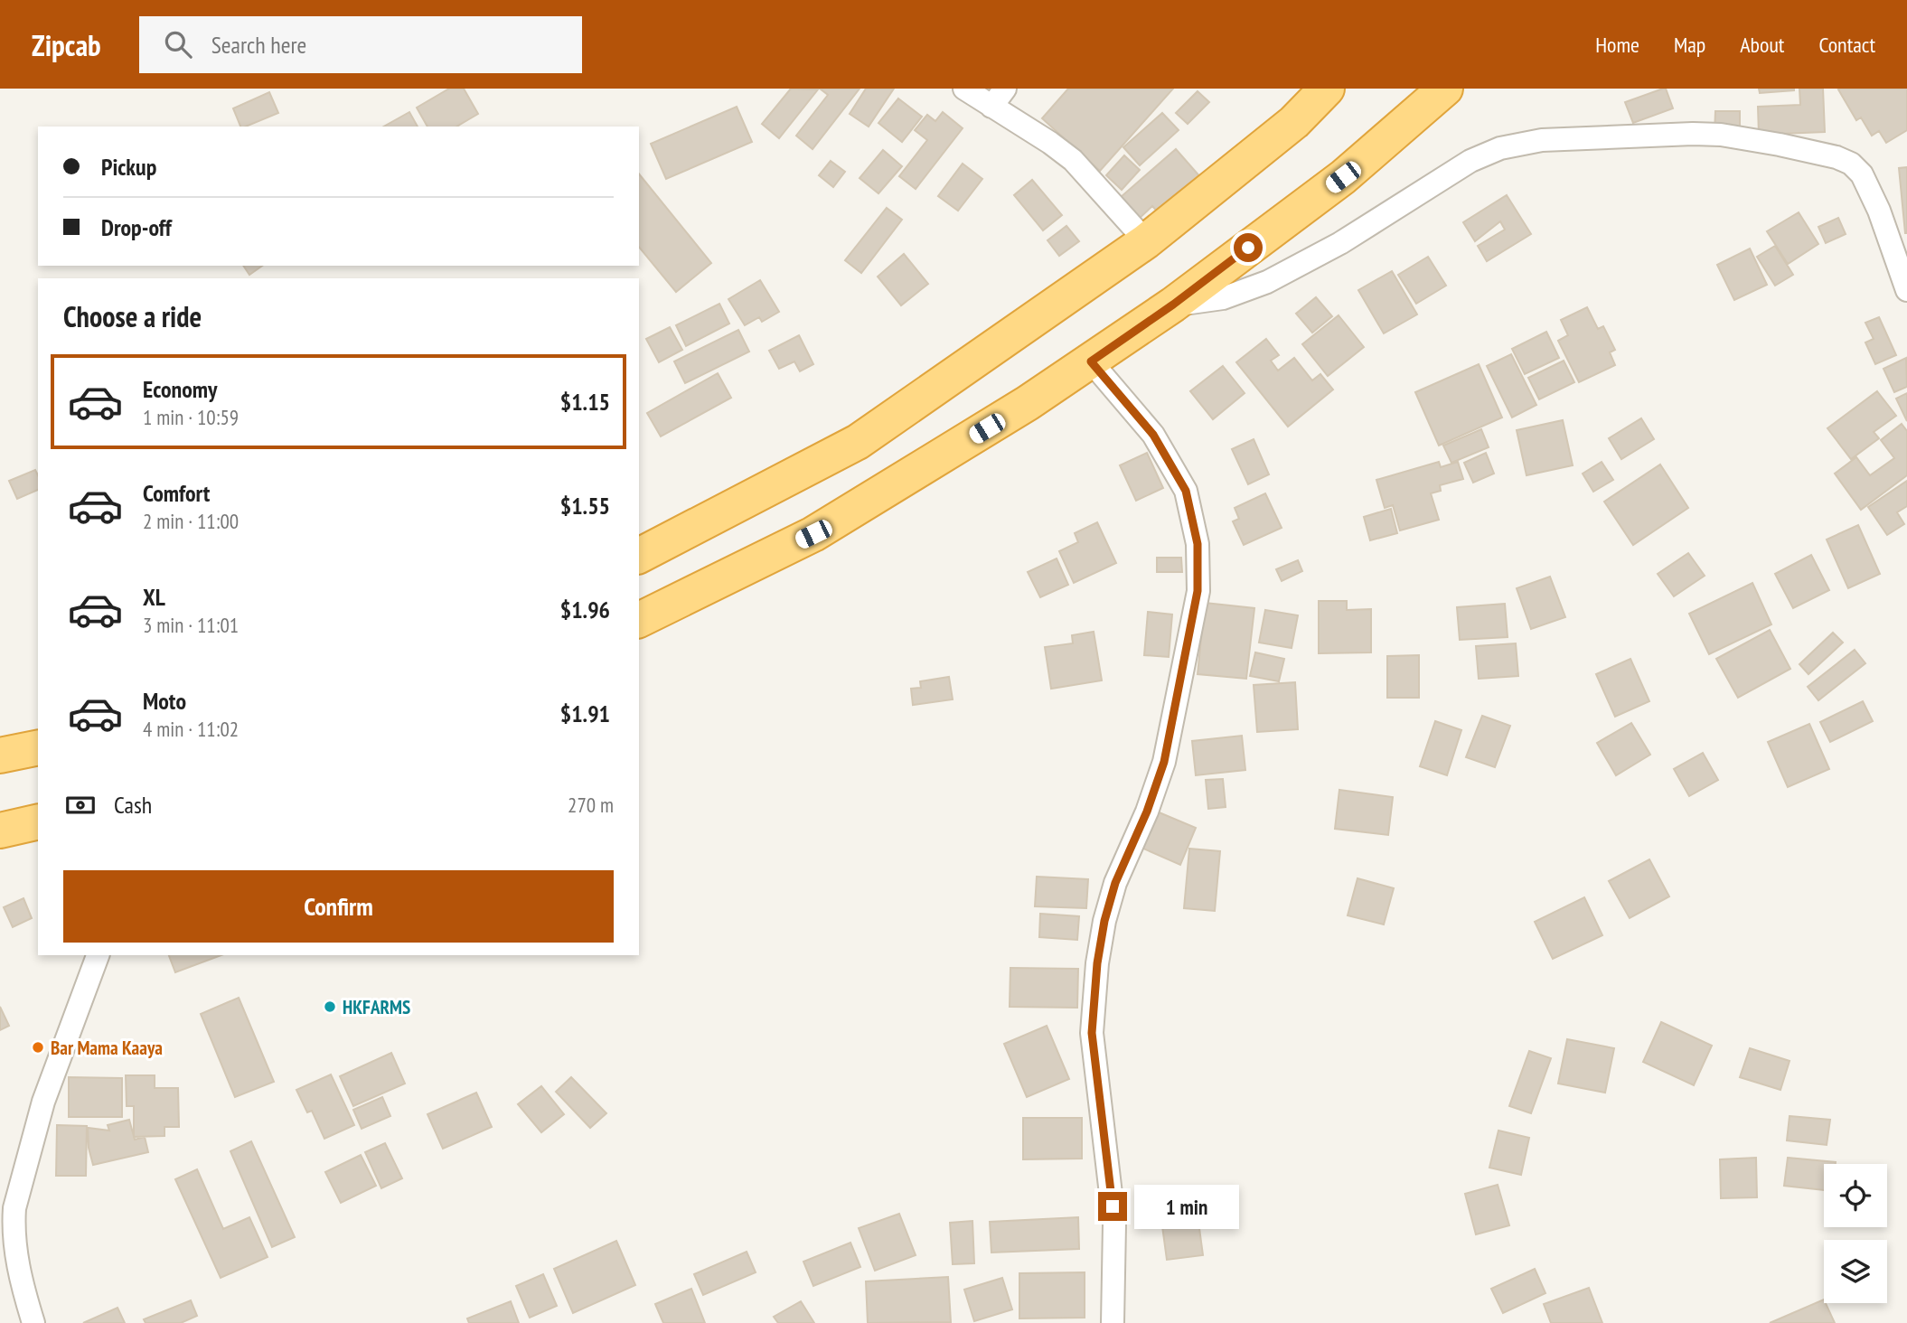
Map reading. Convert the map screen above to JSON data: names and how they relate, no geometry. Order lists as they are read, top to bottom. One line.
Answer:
{"places":["HKFARMS","Bar Mama Kaaya"],"page":{"header":"Zipcab","search":"Search here","nav":["Home","Map","About","Contact"],"banner":["Pickup","Drop-off"],"heading":"Choose a ride","list":[{"name":"Economy","note":"1 min · 10:59","value":"$1.15"},{"name":"Comfort","note":"2 min · 11:00","value":"$1.55"},{"name":"XL","note":"3 min · 11:01","value":"$1.96"},{"name":"Moto","note":"4 min · 11:02","value":"$1.91"}],"pay":["Cash","270 m"],"buttons":"Confirm","bubble":"1 min"}}
